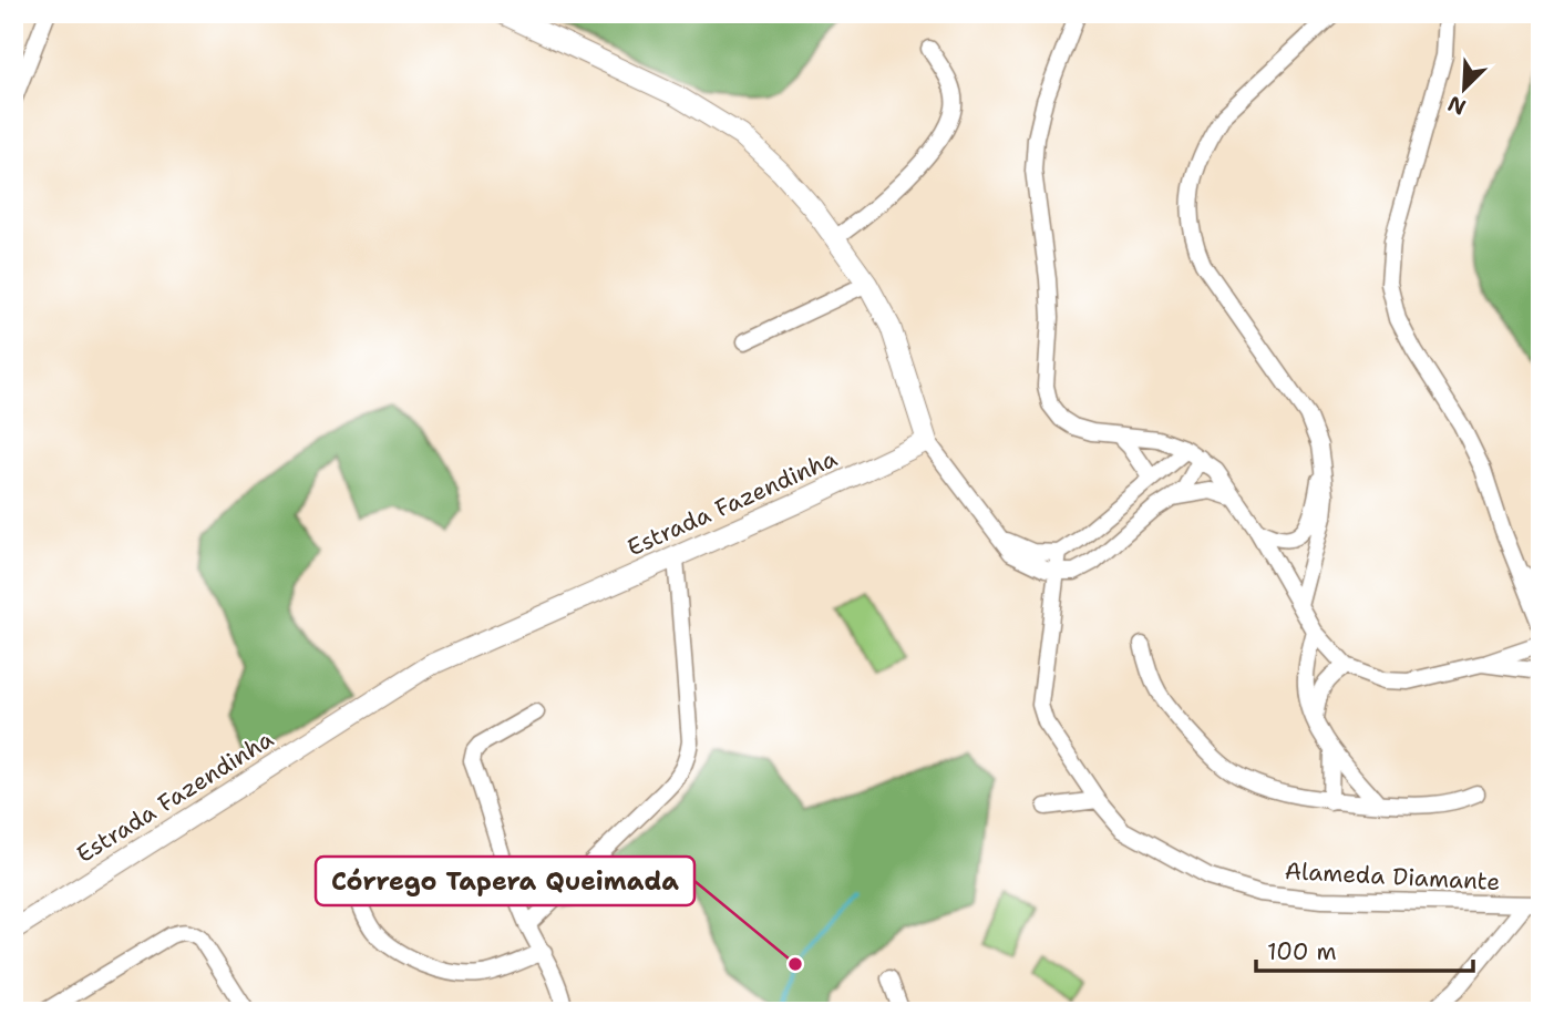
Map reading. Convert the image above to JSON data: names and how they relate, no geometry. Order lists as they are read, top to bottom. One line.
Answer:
{"streets":{"street":["Estrada Fazendinha","Alameda Diamante"]},"places":["Córrego Tapera Queimada"],"scale_bar":"100 m","north":"bottom left"}
